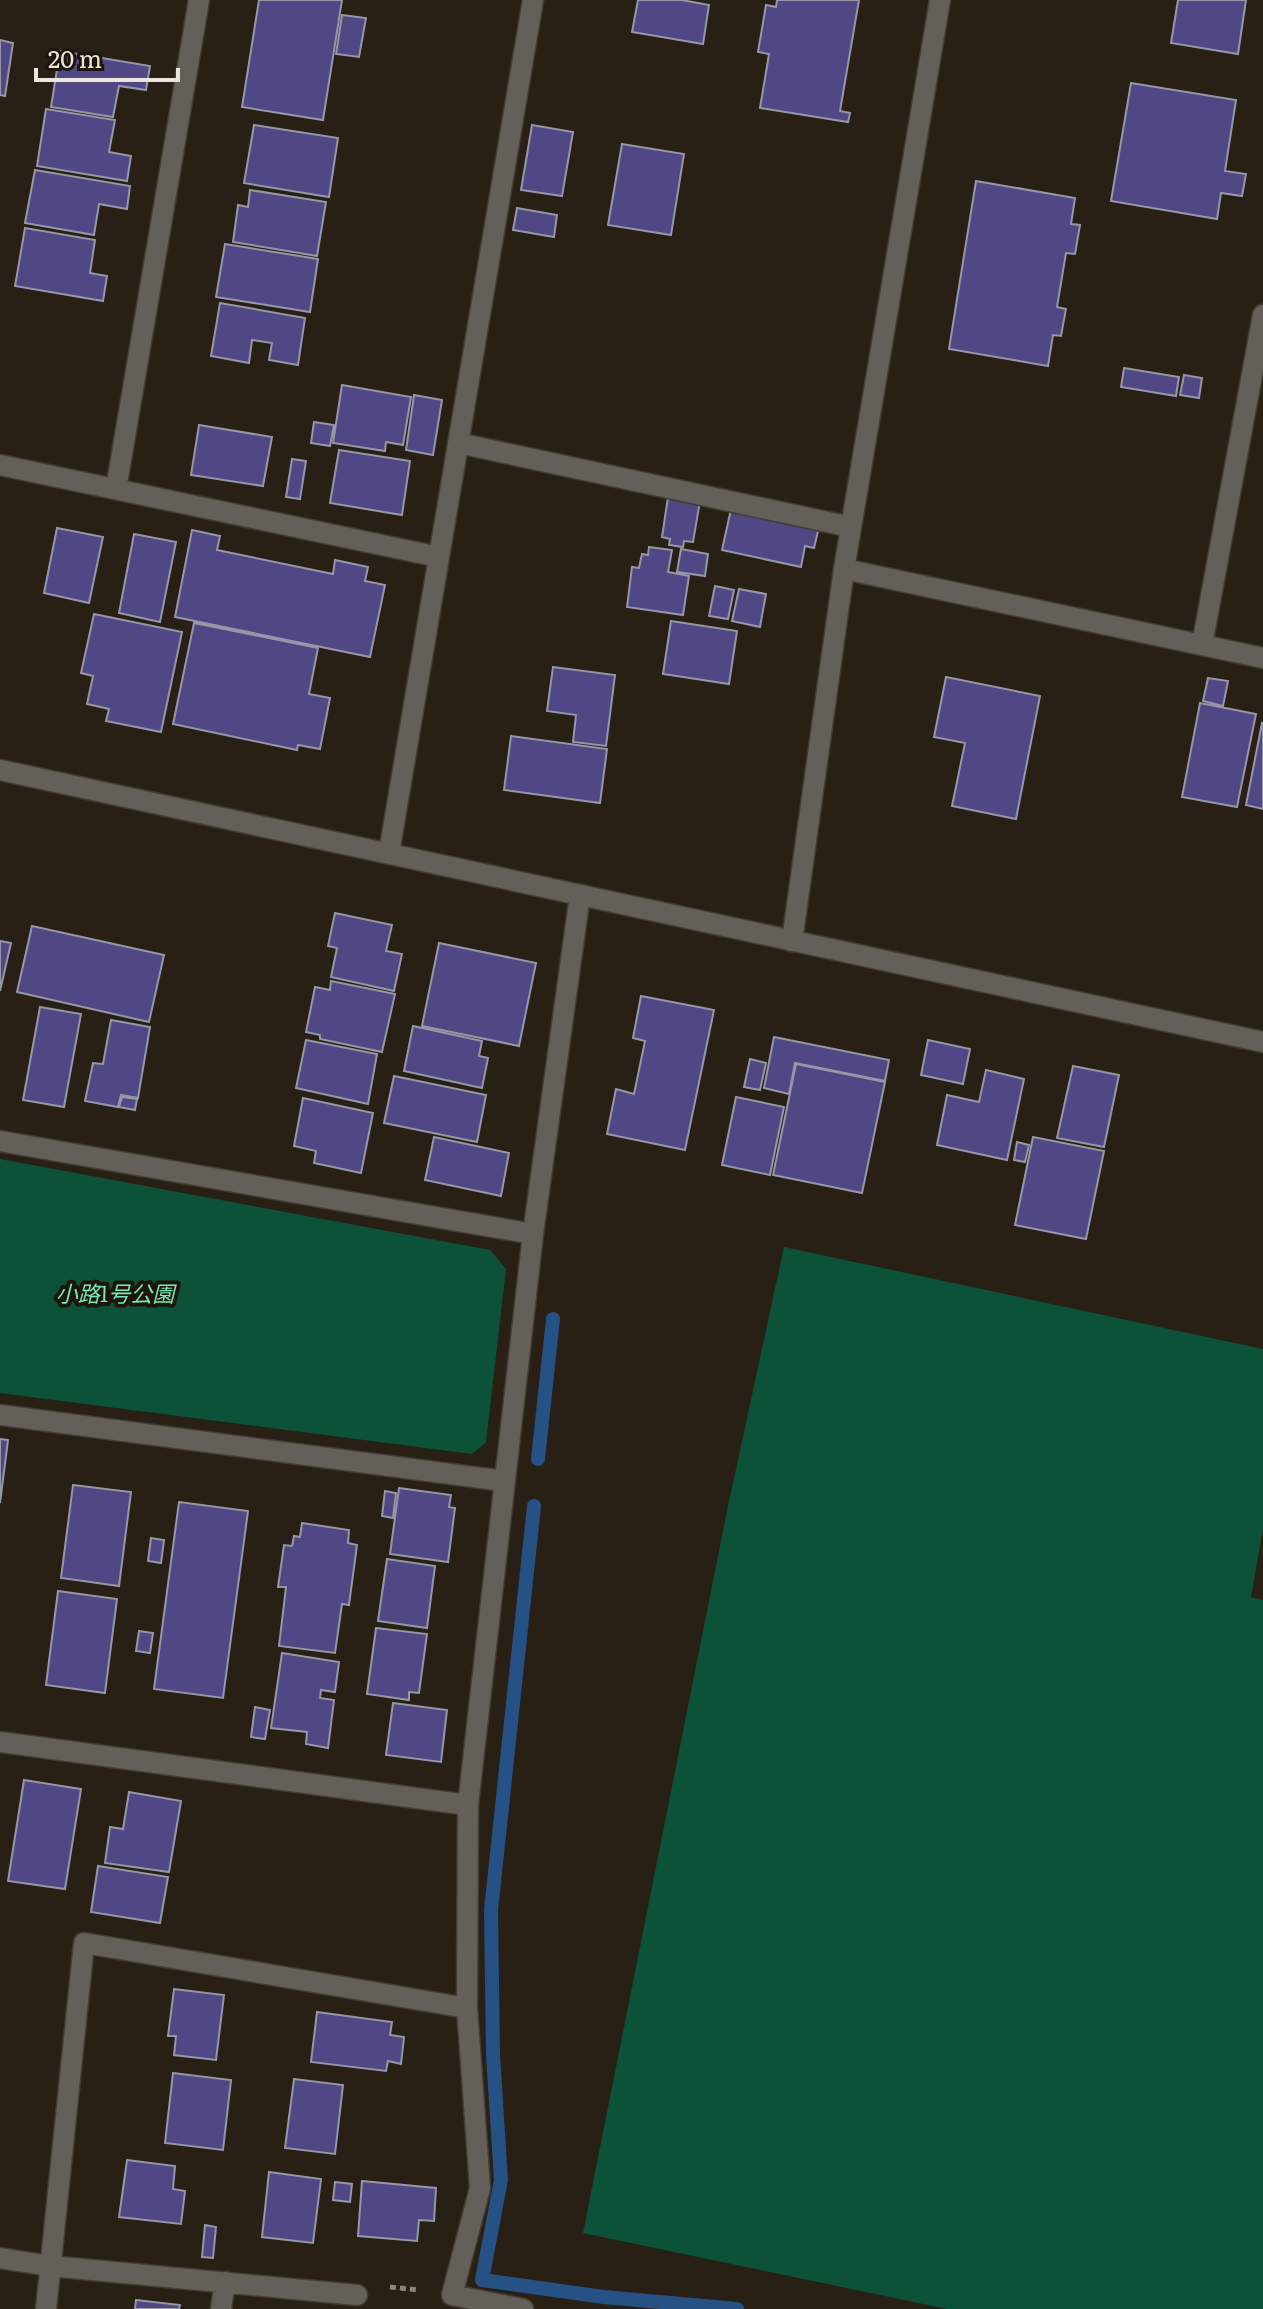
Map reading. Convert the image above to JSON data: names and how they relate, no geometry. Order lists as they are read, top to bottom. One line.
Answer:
{"parks":["小路1号公園"],"scale_bar":"20 m"}
